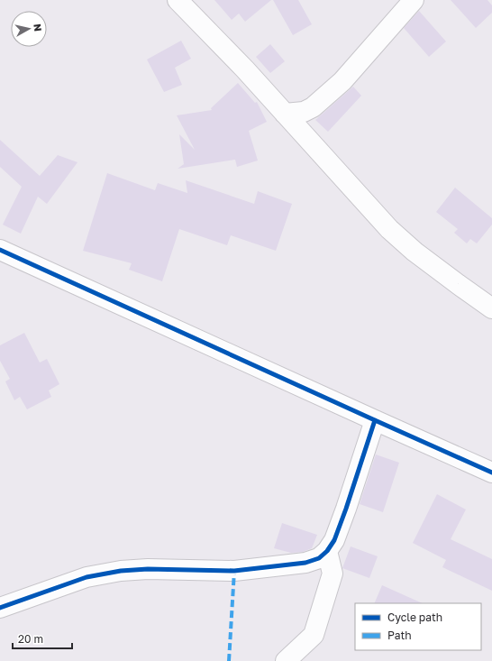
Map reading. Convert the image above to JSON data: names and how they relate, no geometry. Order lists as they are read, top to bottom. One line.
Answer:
{"legend":["Cycle path","Path"],"scale_bar":"20 m","north":"right"}
